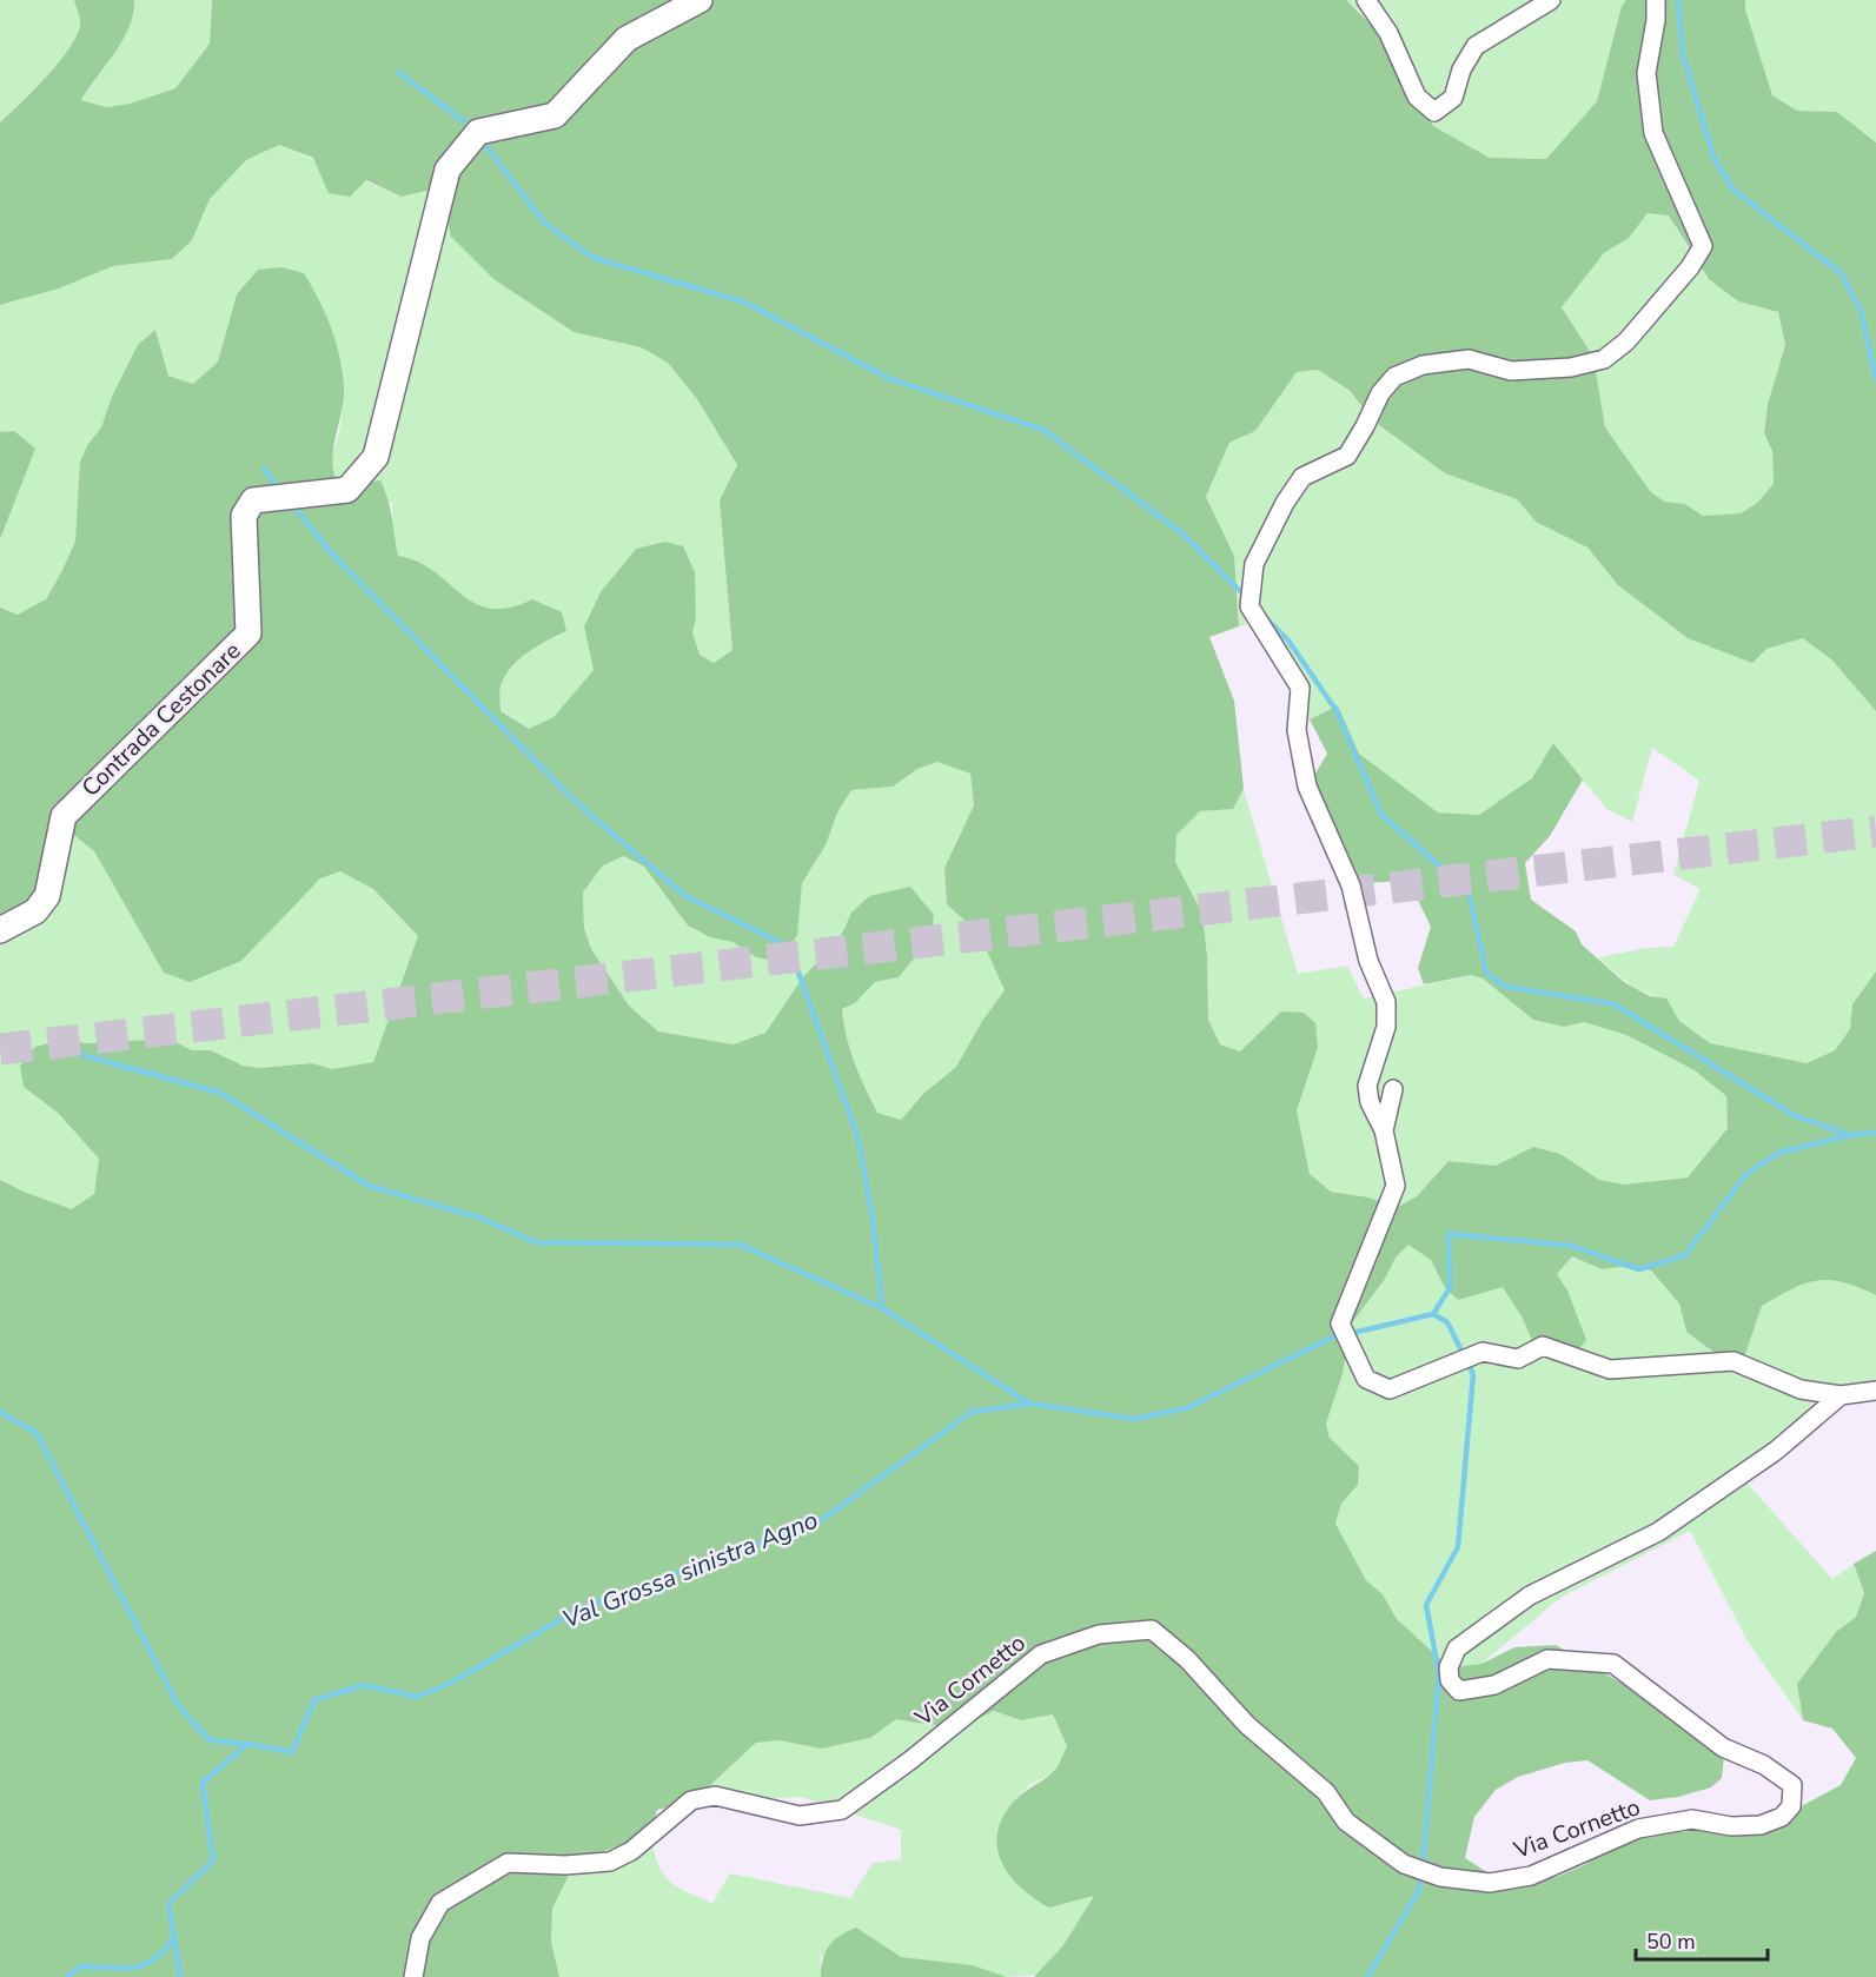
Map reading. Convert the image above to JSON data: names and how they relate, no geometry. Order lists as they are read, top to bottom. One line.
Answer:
{"streets":{"street":["Contrada Cestonare","Via Cornetto"]},"water":["Val Grossa sinistra Agno"],"scale_bar":"50 m"}
